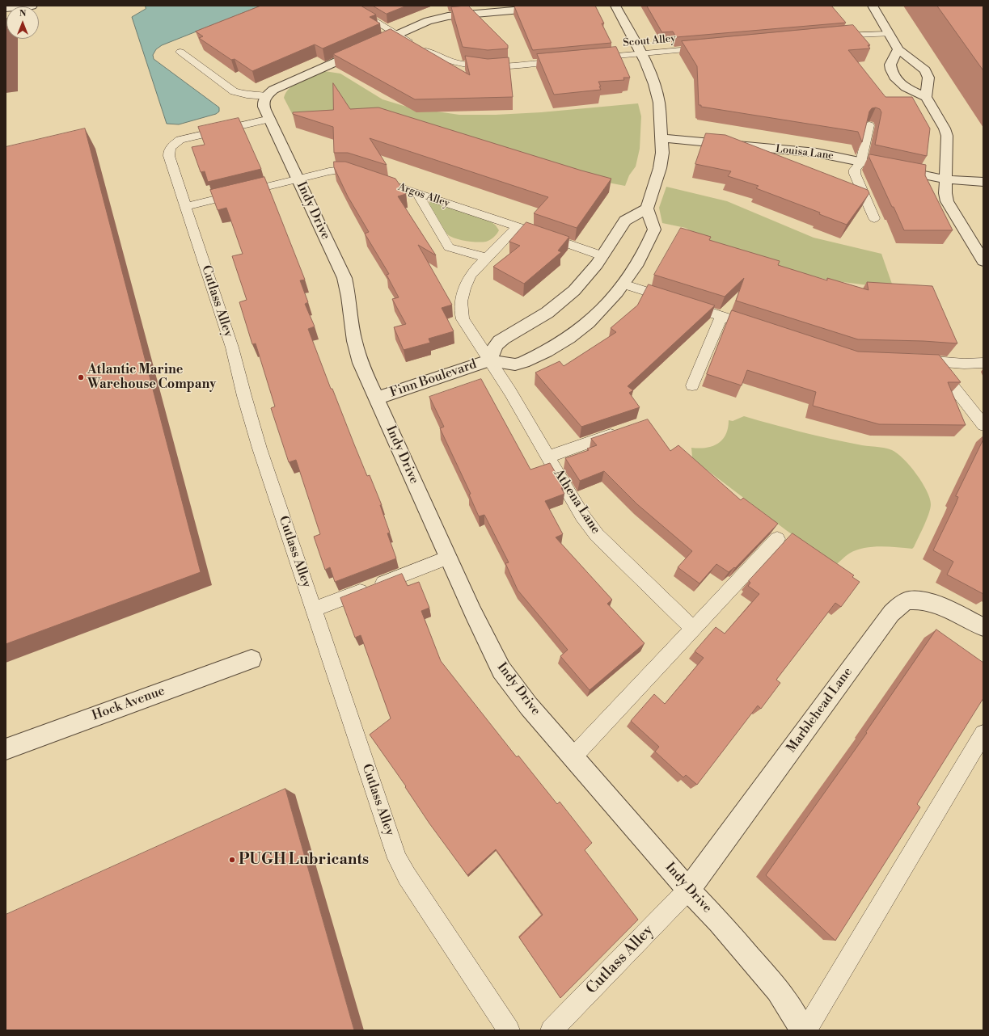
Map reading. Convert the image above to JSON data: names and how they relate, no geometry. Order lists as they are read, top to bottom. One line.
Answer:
{"streets":{"street":["Louisa Lane","Indy Drive","Finn Boulevard","Hock Avenue","Marblehead Lane"],"lane":["Scout Alley","Argos Alley","Cutlass Alley","Athena Lane"]},"crossings":[["Argos Alley","Indy Drive"],["Argos Alley","Cutlass Alley"],["Argos Alley","Finn Boulevard"],["Argos Alley","Athena Lane"],["Indy Drive","Cutlass Alley"],["Indy Drive","Finn Boulevard"],["Indy Drive","Marblehead Lane"],["Cutlass Alley","Marblehead Lane"],["Finn Boulevard","Athena Lane"]],"places":["Atlantic Marine Warehouse Company","PUGH Lubricants"],"north":"top"}
